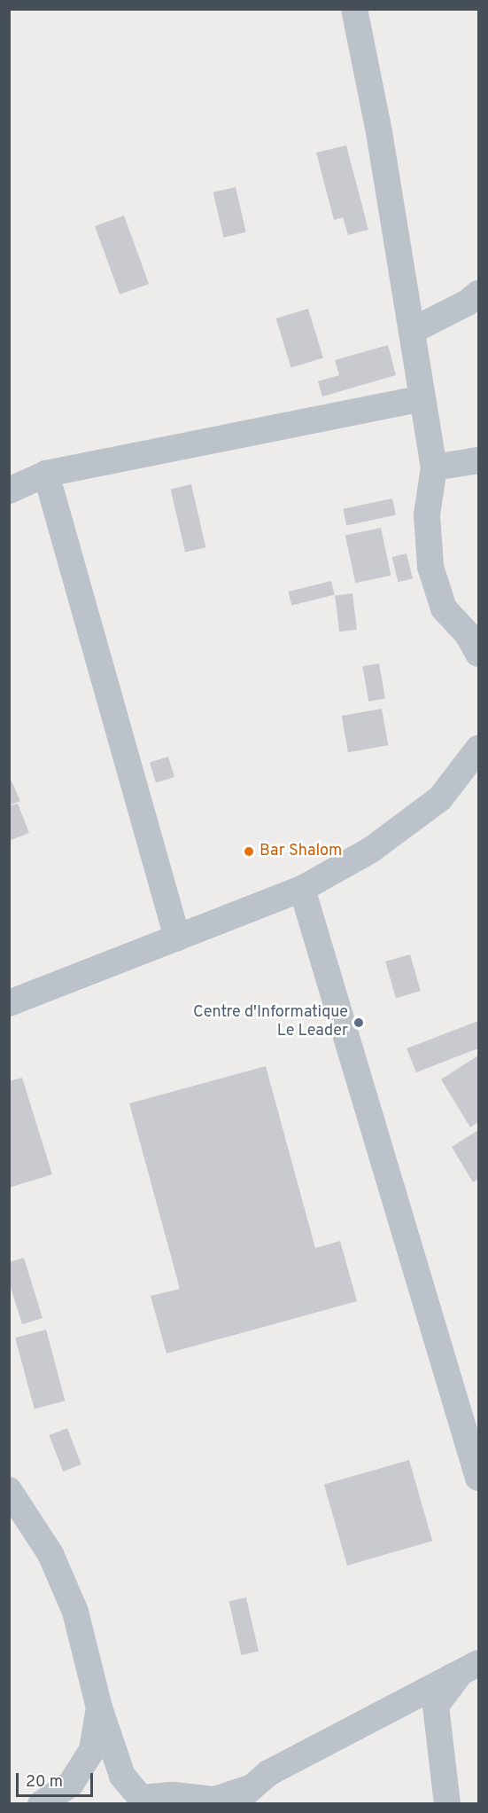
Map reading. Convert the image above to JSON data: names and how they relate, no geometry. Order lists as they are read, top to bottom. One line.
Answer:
{"places":["Bar Shalom","Centre d'Informatique Le Leader"],"scale_bar":"20 m"}
